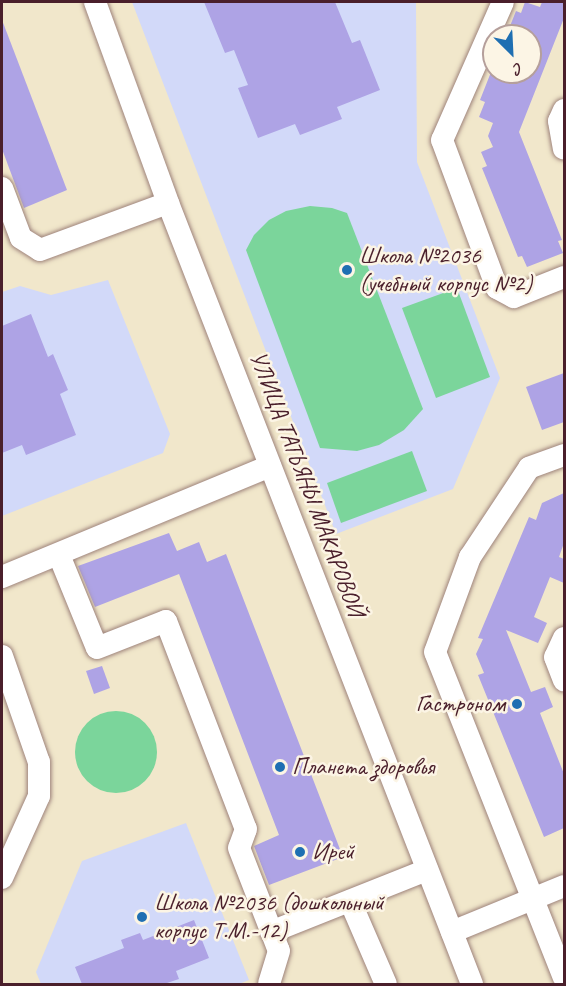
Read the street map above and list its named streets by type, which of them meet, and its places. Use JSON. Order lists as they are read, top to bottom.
{
  "streets": {
    "street": ["УЛИЦА ТАТЬЯНЫ МАКАРОВОЙ"]
  },
  "places": [
    "Школа №2036 (учебный корпус №2)",
    "Гастроном",
    "Планета здоровья",
    "Ирей",
    "Школа №2036 (дошкольный корпус Т.М.-12)"
  ],
  "north": "bottom right"
}
